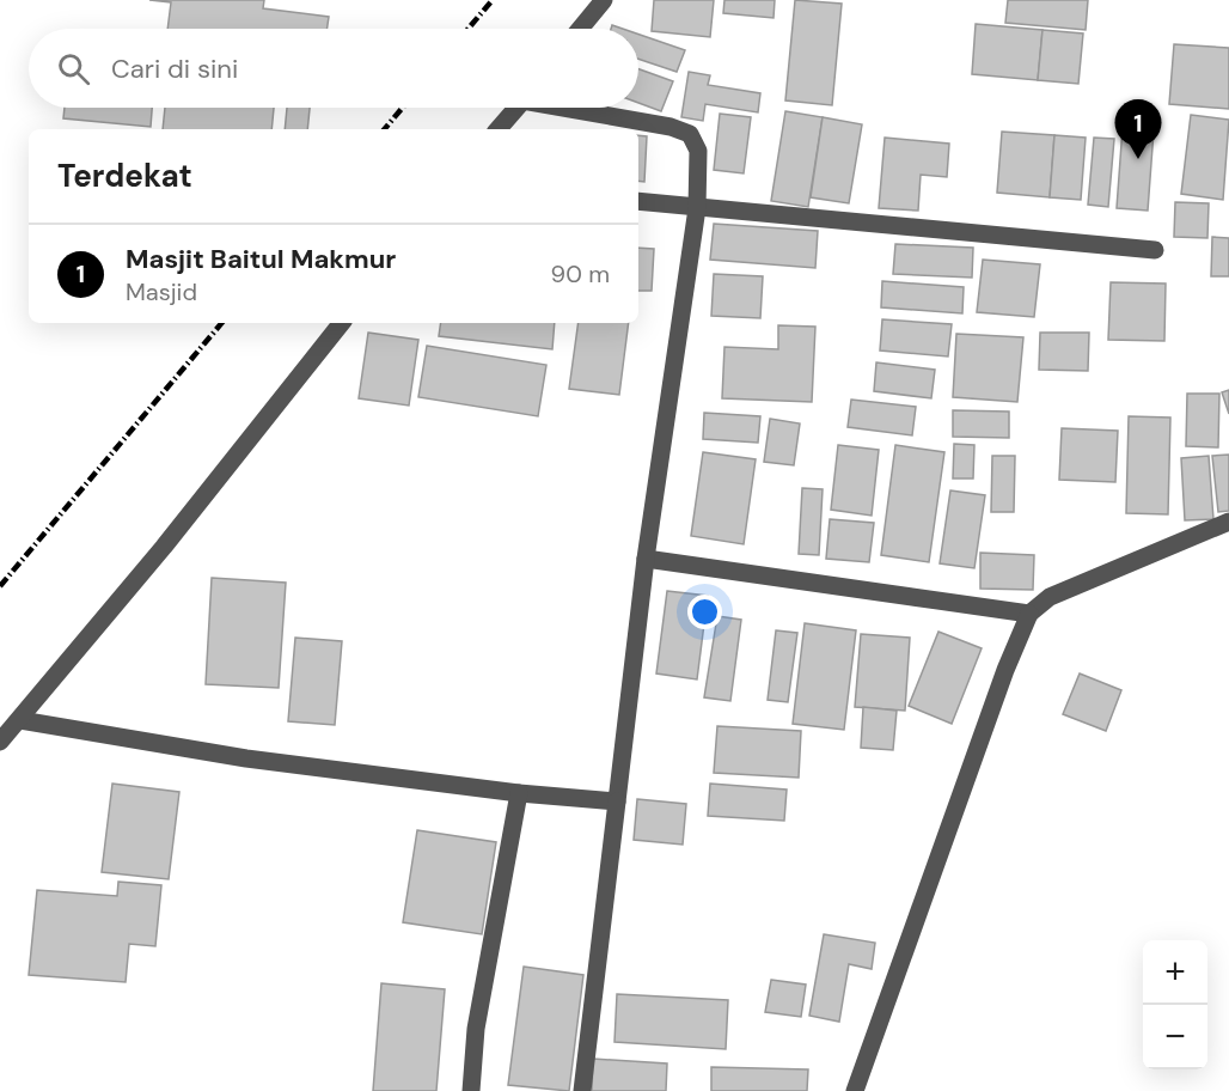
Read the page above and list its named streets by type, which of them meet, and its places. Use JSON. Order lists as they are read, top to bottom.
{
  "page": {
    "search": "Cari di sini",
    "pins": "1",
    "heading": "Terdekat",
    "list": [
      {
        "mark": "1",
        "name": "Masjit Baitul Makmur",
        "note": "Masjid",
        "value": "90 m"
      }
    ],
    "map_buttons": ["+", "−"]
  }
}
